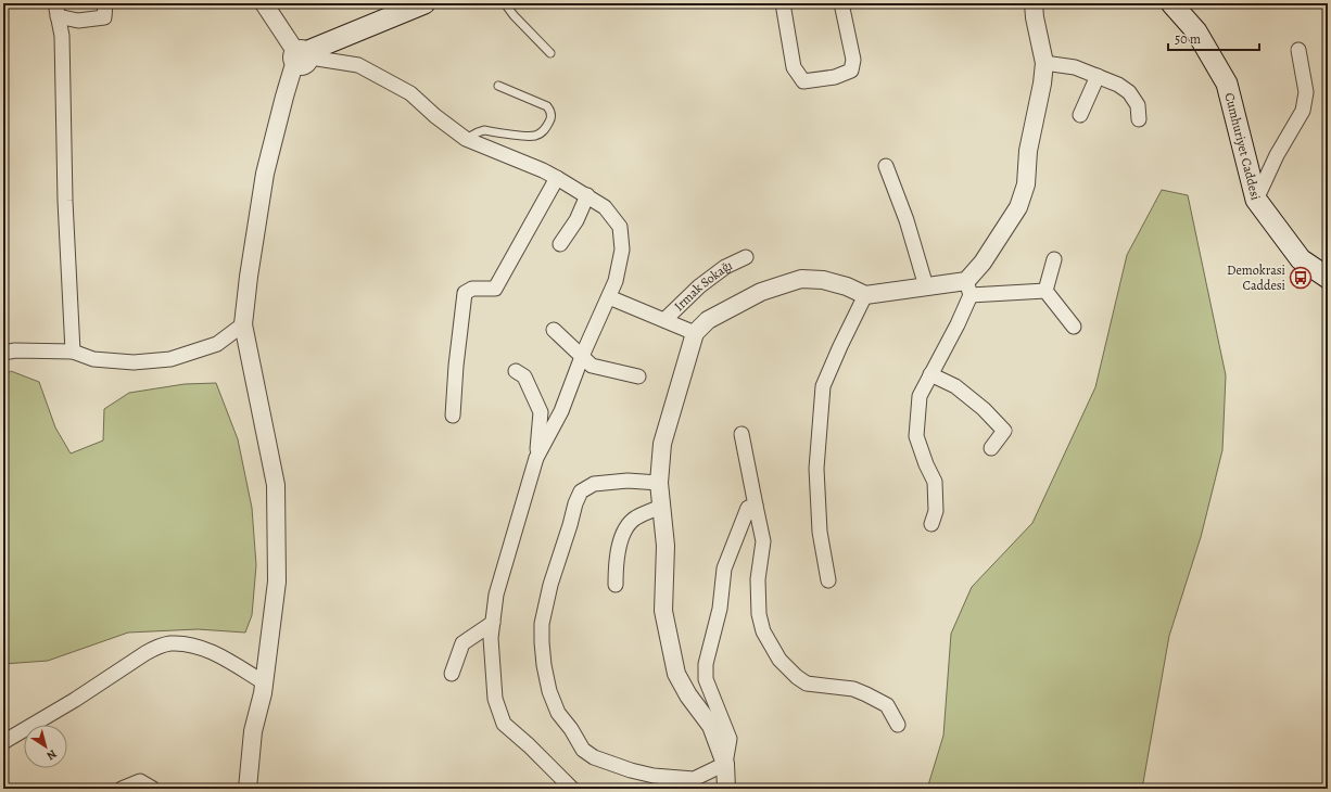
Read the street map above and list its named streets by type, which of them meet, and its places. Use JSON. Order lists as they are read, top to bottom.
{
  "streets": {
    "main road": ["Cumhuriyet Caddesi"],
    "street": ["Irmak Sokağı"]
  },
  "places": {
    "bus stop": ["Demokrasi Caddesi"]
  },
  "scale_bar": "50 m",
  "north": "bottom right"
}
